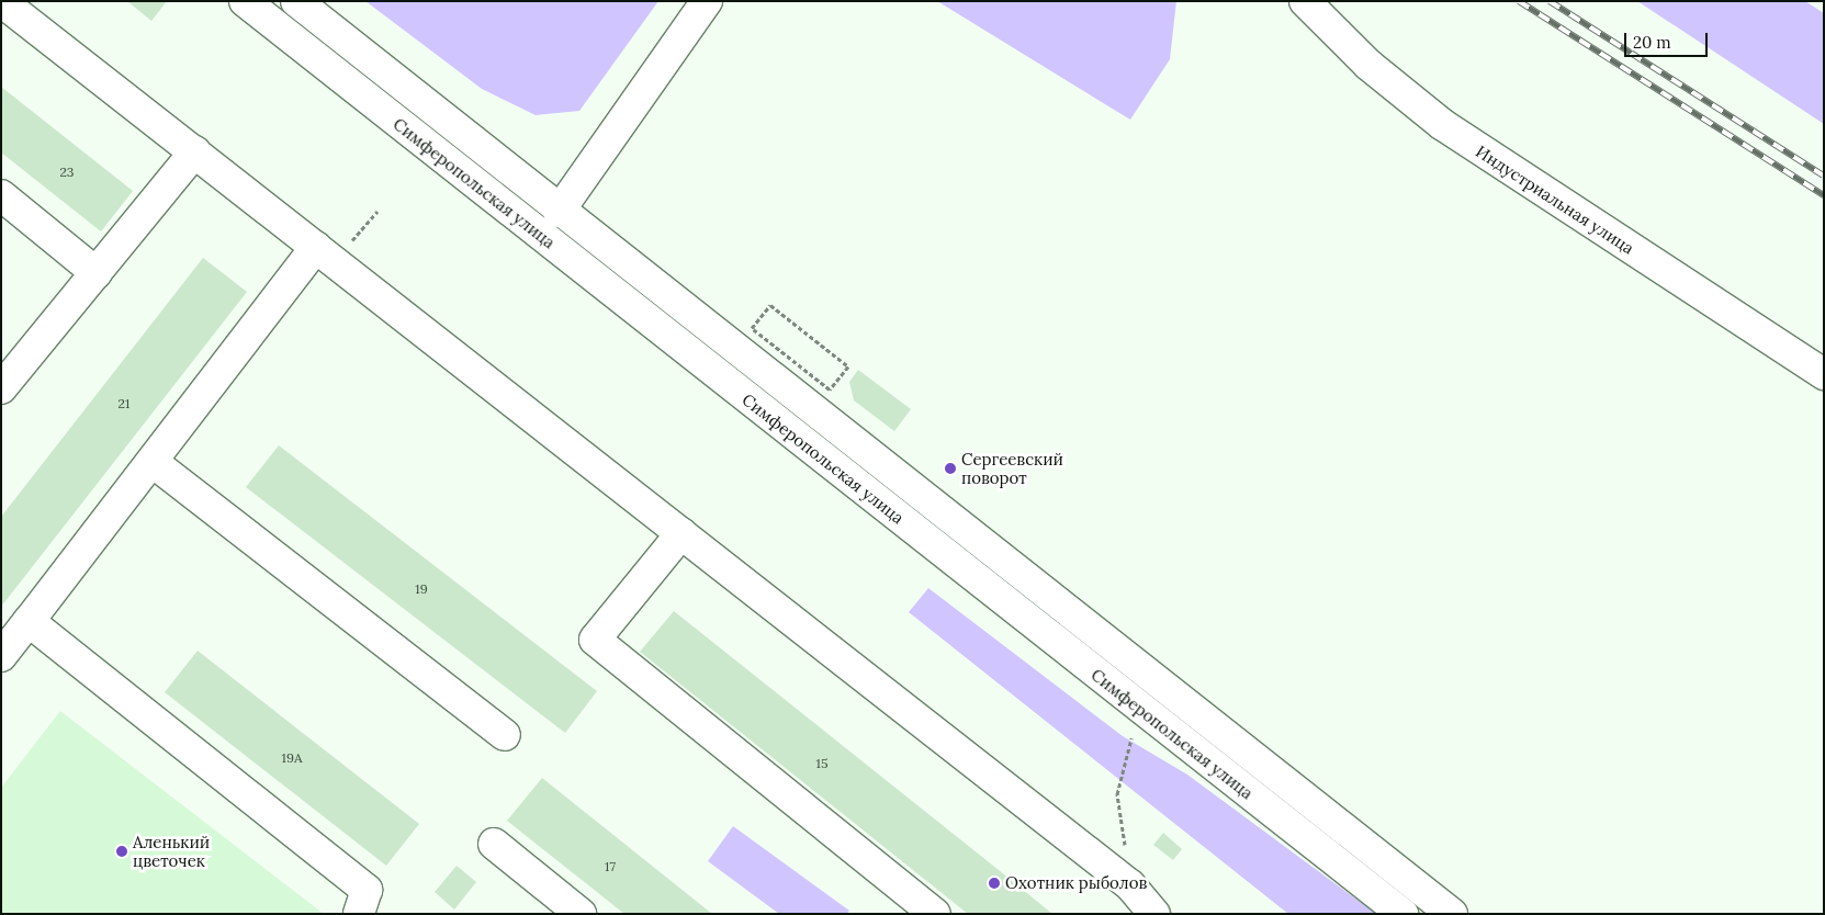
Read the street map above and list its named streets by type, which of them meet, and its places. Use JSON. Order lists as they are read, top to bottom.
{
  "streets": {
    "main road": ["Симферопольская улица", "Индустриальная улица"]
  },
  "places": ["Сергеевский поворот", "Аленький цветочек", "Охотник рыболов"],
  "house_numbers": [
    "23",
    "21",
    "19",
    "19А",
    "15",
    "17"
  ],
  "scale_bar": "20 m"
}
